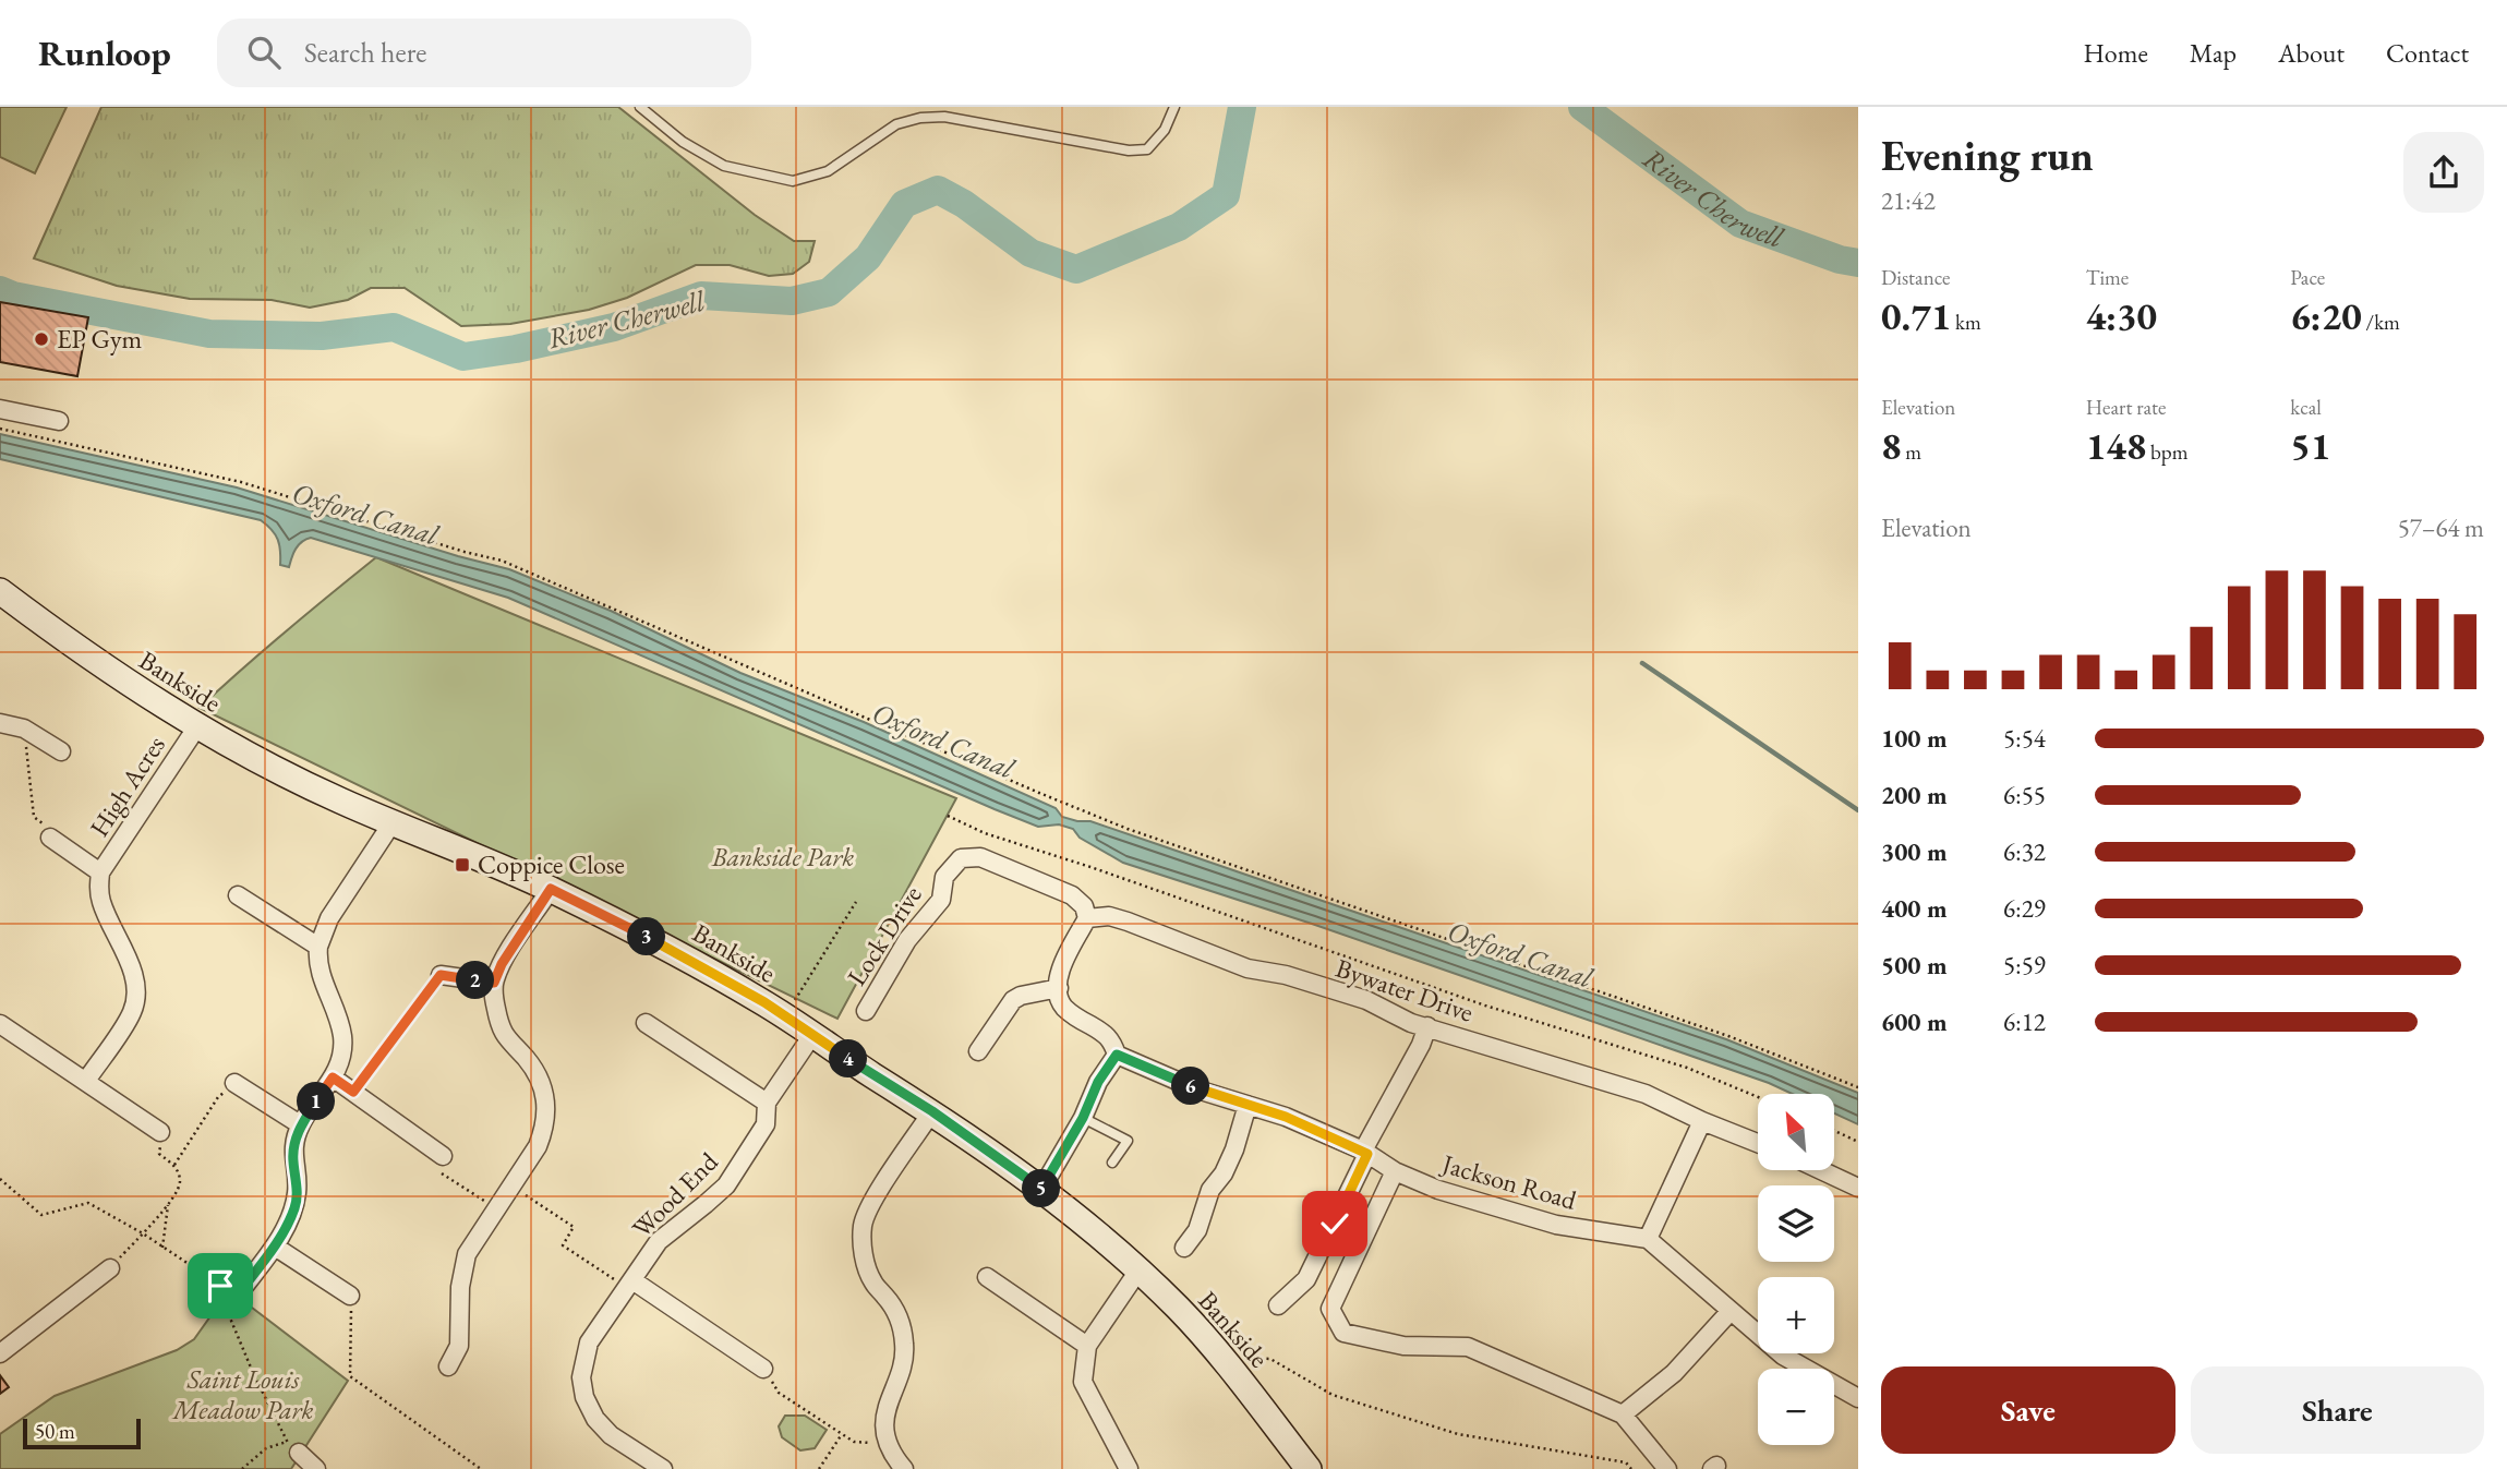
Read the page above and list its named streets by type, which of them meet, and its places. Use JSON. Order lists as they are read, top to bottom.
{
  "streets": {
    "street": [
      "Bankside",
      "High Acres",
      "Lock Drive",
      "Bywater Drive",
      "Jackson Road",
      "Wood End"
    ]
  },
  "crossings": [
    ["Bankside", "High Acres"],
    ["Bankside", "Wood End"],
    ["Lock Drive", "Bywater Drive"]
  ],
  "water": ["River Cherwell", "Oxford Canal"],
  "parks": ["Bankside Park", "Saint Louis Meadow Park"],
  "places": {
    "other": ["EP Gym"],
    "transit": ["Coppice Close"]
  },
  "scale_bar": "50 m",
  "north": "top left",
  "page": {
    "header": "Runloop",
    "search": "Search here",
    "nav": [
      "Home",
      "Map",
      "About",
      "Contact"
    ],
    "heading": ["Evening run", "21:42"],
    "stats": [
      ["Distance", "0.71 km"],
      ["Time", "4:30"],
      ["Pace", "6:20 /km"],
      ["Elevation", "8 m"],
      ["Heart rate", "148 bpm"],
      ["kcal", "51"]
    ],
    "chart": ["Elevation", "57–64 m"],
    "list": [
      {
        "name": "100 m",
        "note": "5:54"
      },
      {
        "name": "200 m",
        "note": "6:55"
      },
      {
        "name": "300 m",
        "note": "6:32"
      },
      {
        "name": "400 m",
        "note": "6:29"
      },
      {
        "name": "500 m",
        "note": "5:59"
      },
      {
        "name": "600 m",
        "note": "6:12"
      }
    ],
    "pins": [
      "3",
      "2",
      "4",
      "6",
      "1",
      "5"
    ],
    "map_buttons": ["+", "−"],
    "buttons": ["Save", "Share"],
    "scale": "50 m"
  }
}
